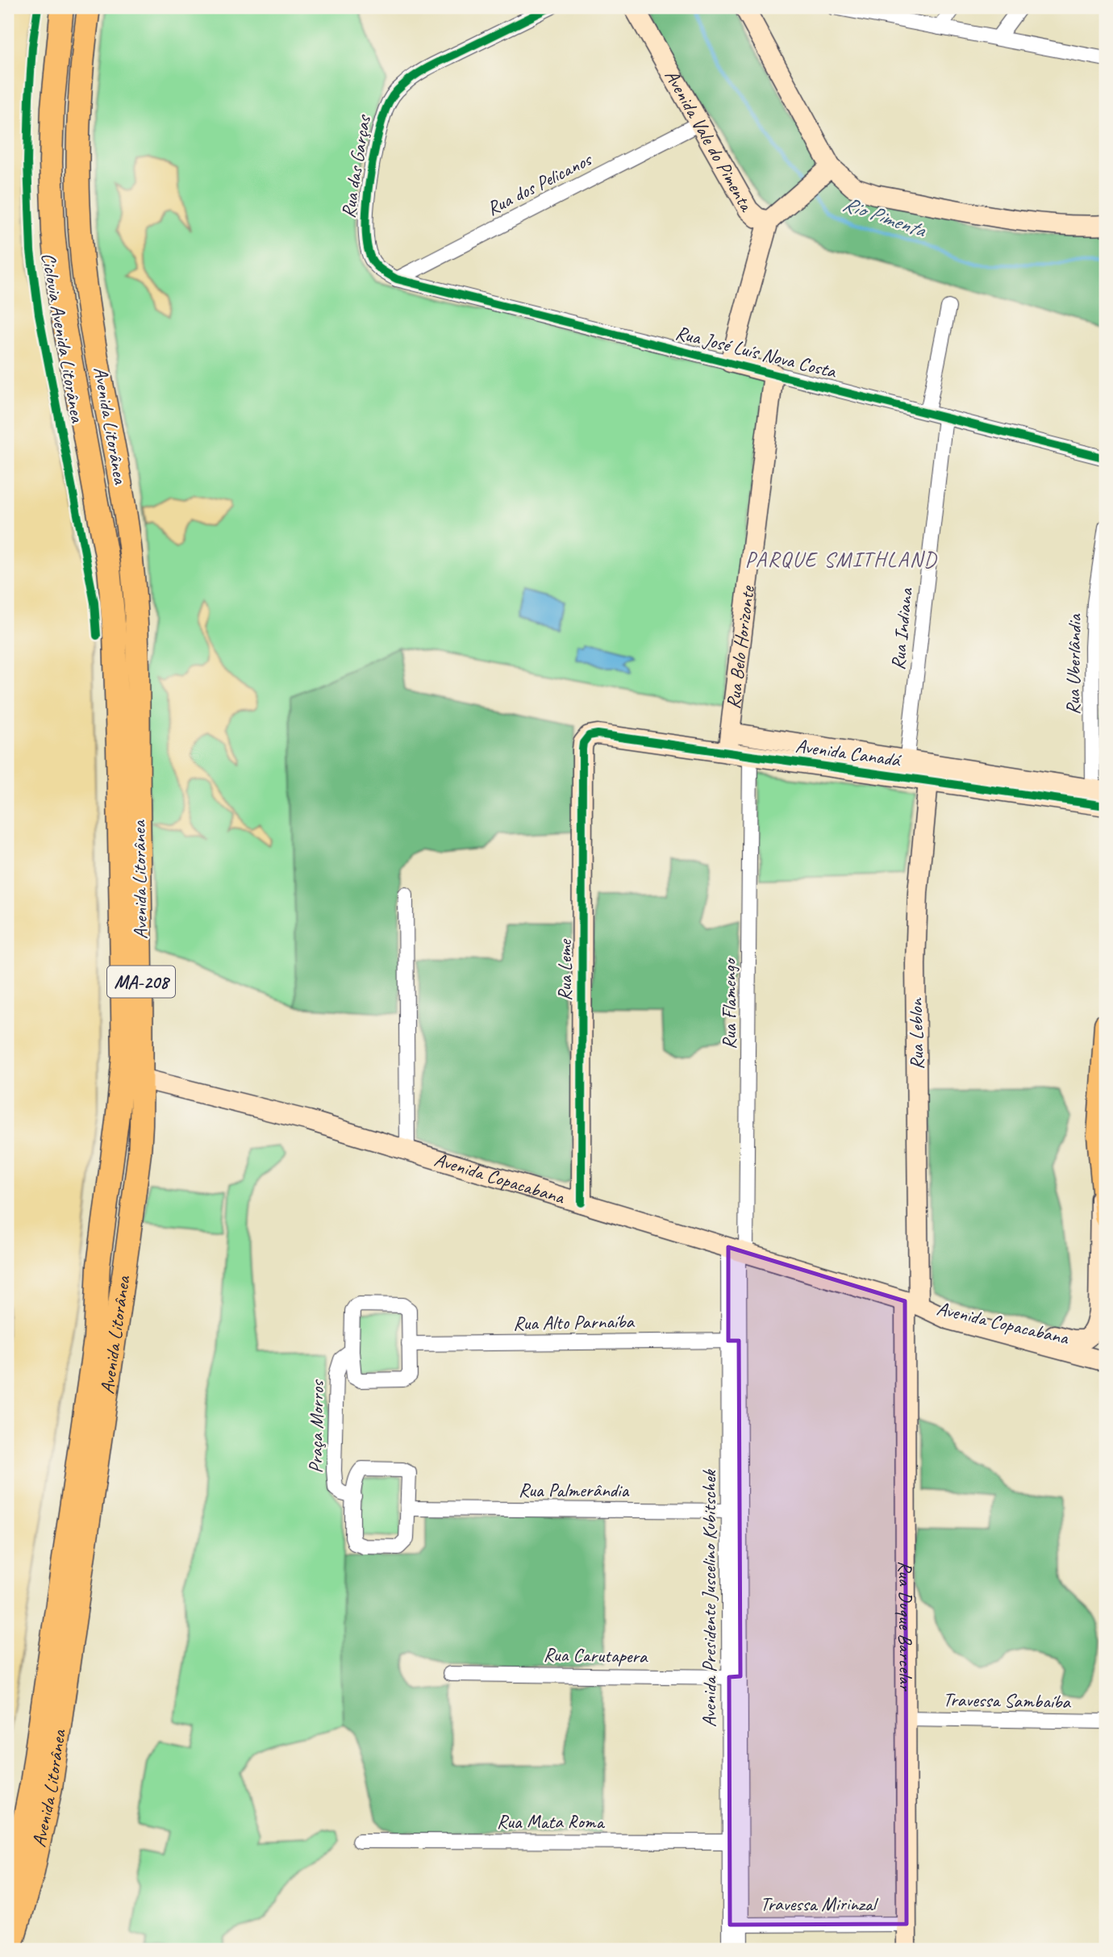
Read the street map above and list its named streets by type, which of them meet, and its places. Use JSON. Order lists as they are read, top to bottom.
{
  "streets": {
    "main road": ["Avenida Litorânea", "MA-208"],
    "street": [
      "Avenida Vale do Pimenta",
      "Rua das Garças",
      "Rua dos Pelicanos",
      "Rua José Luís Nova Costa",
      "Rua Indiana",
      "Rua Belo Horizonte",
      "Rua Uberlândia",
      "Avenida Canadá",
      "Rua Leme",
      "Rua Flamengo",
      "Rua Leblon",
      "Avenida Copacabana",
      "Rua Alto Parnaíba",
      "Praça Morros",
      "Rua Palmerândia",
      "Avenida Presidente Juscelino Kubitschek",
      "Rua Duque Barcelar",
      "Rua Carutapera",
      "Travessa Sambaíba",
      "Rua Mata Roma",
      "Travessa Mirinzal"
    ],
    "cycle path": ["Ciclovia Avenida Litorânea"]
  },
  "crossings": [
    ["Avenida Vale do Pimenta", "Rua dos Pelicanos"],
    ["Rua das Garças", "Rua dos Pelicanos"],
    ["Rua das Garças", "Rua José Luís Nova Costa"],
    ["Rua dos Pelicanos", "Rua José Luís Nova Costa"],
    ["Rua José Luís Nova Costa", "Rua Indiana"],
    ["Rua José Luís Nova Costa", "Rua Belo Horizonte"],
    ["Avenida Litorânea", "Avenida Copacabana"],
    ["Rua Indiana", "Avenida Canadá"],
    ["Rua Belo Horizonte", "Avenida Canadá"],
    ["Rua Uberlândia", "Avenida Canadá"],
    ["Avenida Canadá", "Rua Leme"],
    ["Avenida Canadá", "Rua Flamengo"],
    ["Avenida Canadá", "Rua Leblon"],
    ["Rua Leme", "Avenida Copacabana"],
    ["Rua Flamengo", "Avenida Copacabana"],
    ["Rua Flamengo", "Avenida Presidente Juscelino Kubitschek"],
    ["Rua Leblon", "Avenida Copacabana"],
    ["Rua Leblon", "Rua Duque Barcelar"],
    ["Avenida Copacabana", "Avenida Presidente Juscelino Kubitschek"],
    ["Avenida Copacabana", "Rua Duque Barcelar"],
    ["Rua Alto Parnaíba", "Avenida Presidente Juscelino Kubitschek"],
    ["Rua Palmerândia", "Avenida Presidente Juscelino Kubitschek"],
    ["Avenida Presidente Juscelino Kubitschek", "Rua Carutapera"],
    ["Avenida Presidente Juscelino Kubitschek", "Rua Mata Roma"],
    ["Avenida Presidente Juscelino Kubitschek", "Travessa Mirinzal"],
    ["Rua Duque Barcelar", "Travessa Sambaíba"],
    ["Rua Duque Barcelar", "Travessa Mirinzal"]
  ],
  "districts": ["PARQUE SMITHLAND"],
  "water": ["Rio Pimenta"]
}
